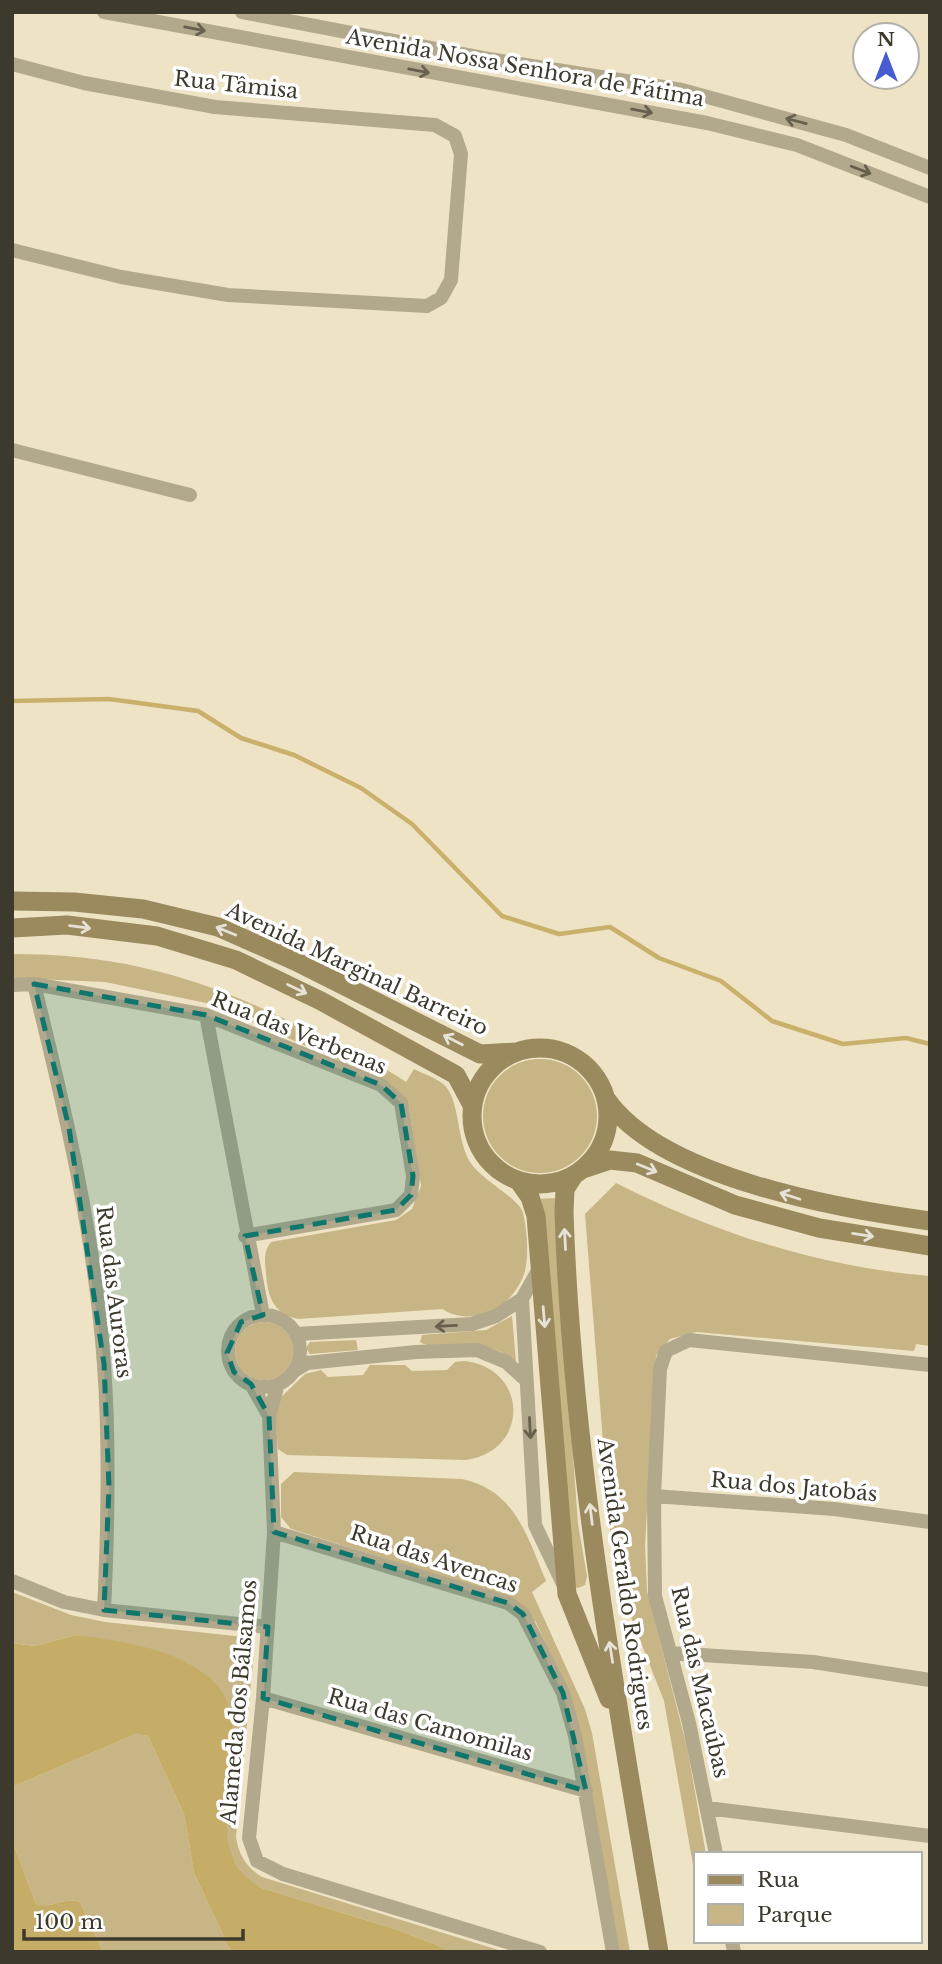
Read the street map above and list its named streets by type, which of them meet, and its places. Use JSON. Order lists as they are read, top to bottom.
{
  "streets": {
    "street": [
      "Avenida Nossa Senhora de Fátima",
      "Rua Tâmisa",
      "Avenida Marginal Barreiro",
      "Rua das Verbenas",
      "Rua das Auroras",
      "Rua dos Jatobás",
      "Rua das Avencas",
      "Avenida Geraldo Rodrigues",
      "Rua das Macaúbas",
      "Alameda dos Bálsamos",
      "Rua das Camomilas"
    ]
  },
  "crossings": [
    ["Avenida Marginal Barreiro", "Avenida Geraldo Rodrigues"],
    ["Rua das Verbenas", "Rua das Auroras"],
    ["Rua dos Jatobás", "Rua das Macaúbas"],
    ["Rua das Avencas", "Alameda dos Bálsamos"],
    ["Rua das Avencas", "Rua das Camomilas"],
    ["Alameda dos Bálsamos", "Rua das Camomilas"]
  ],
  "legend": ["Rua", "Parque"],
  "scale_bar": "100 m",
  "north": "top"
}
